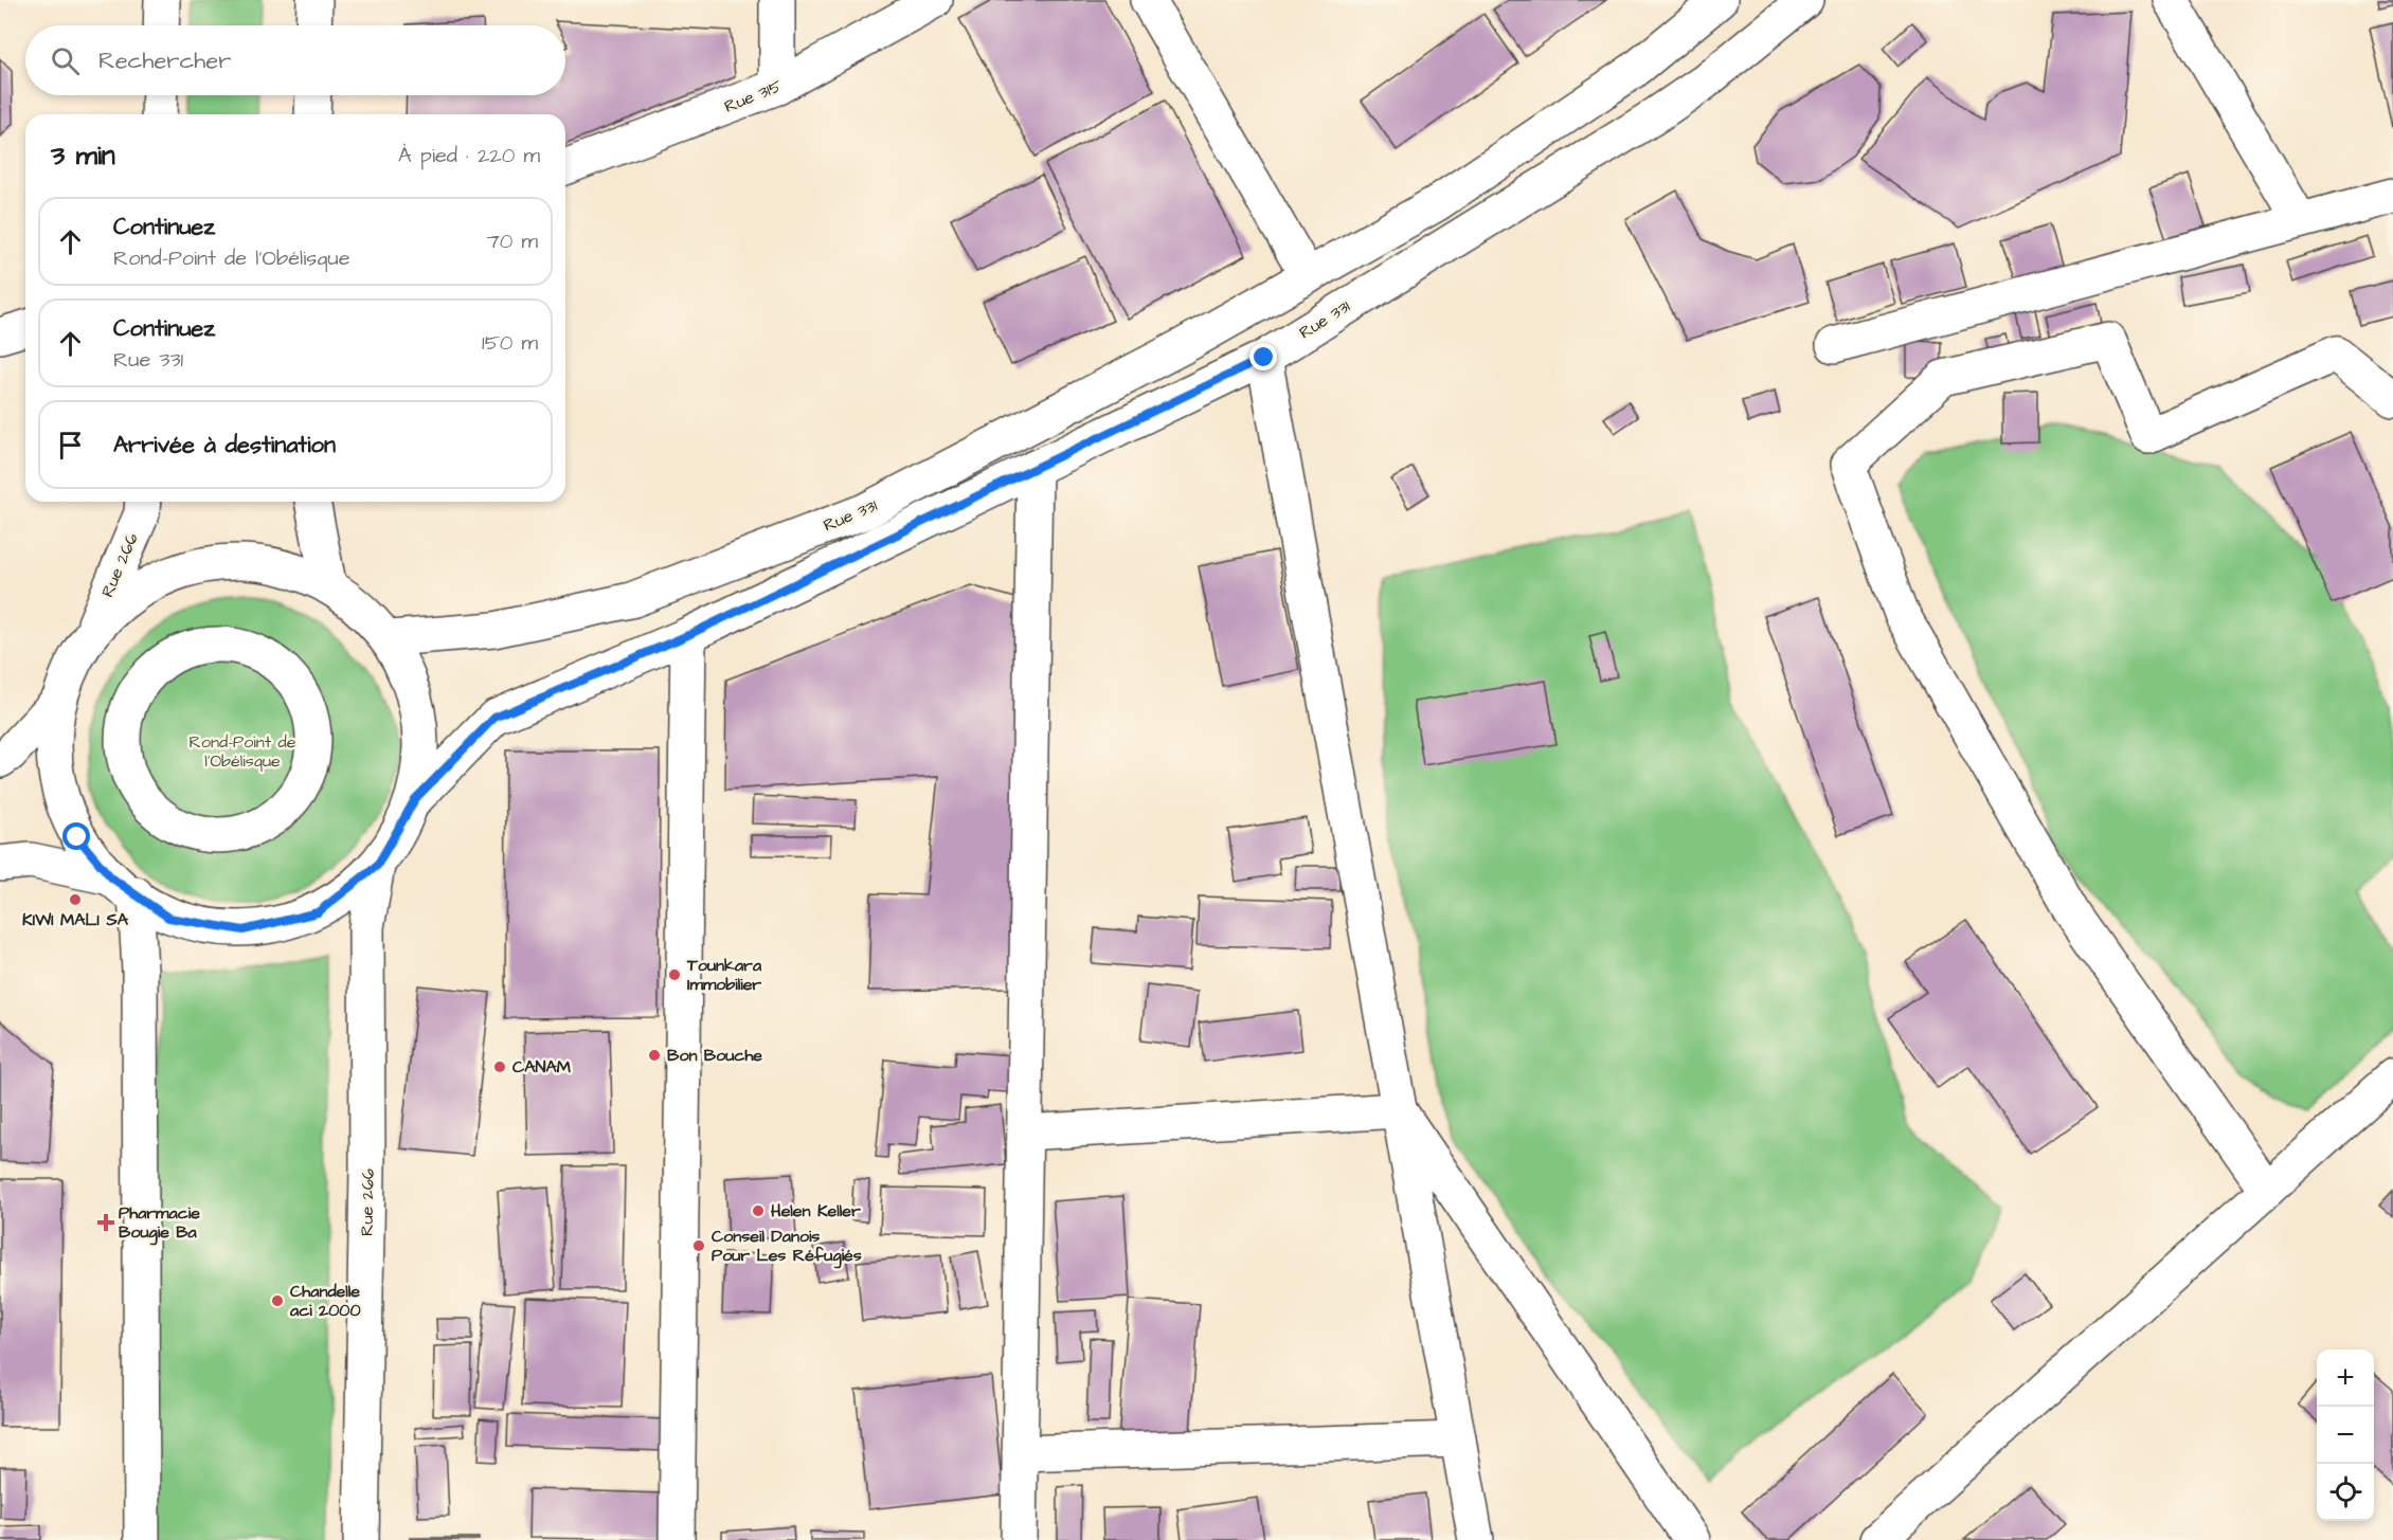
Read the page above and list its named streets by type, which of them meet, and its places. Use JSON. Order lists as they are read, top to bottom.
{
  "streets": {
    "street": ["Rue 315", "Rue 331", "Rue 266"]
  },
  "parks": ["Rond-Point de l'Obélisque"],
  "places": {
    "other": [
      "KIWI MALI SA",
      "Tounkara Immobilier",
      "Bon Bouche",
      "CANAM",
      "Helen Keller",
      "Conseil Danois Pour Les Réfugiés",
      "Chandelle aci 2000"
    ],
    "health": ["Pharmacie Bougie Ba"]
  },
  "page": {
    "search": "Rechercher",
    "heading": ["3 min", "À pied · 220 m"],
    "list": [
      ["Continuez", "Rond-Point de l'Obélisque", "70 m"],
      ["Continuez", "Rue 331", "150 m"],
      "Arrivée à destination"
    ],
    "map_buttons": ["+", "−"]
  }
}
